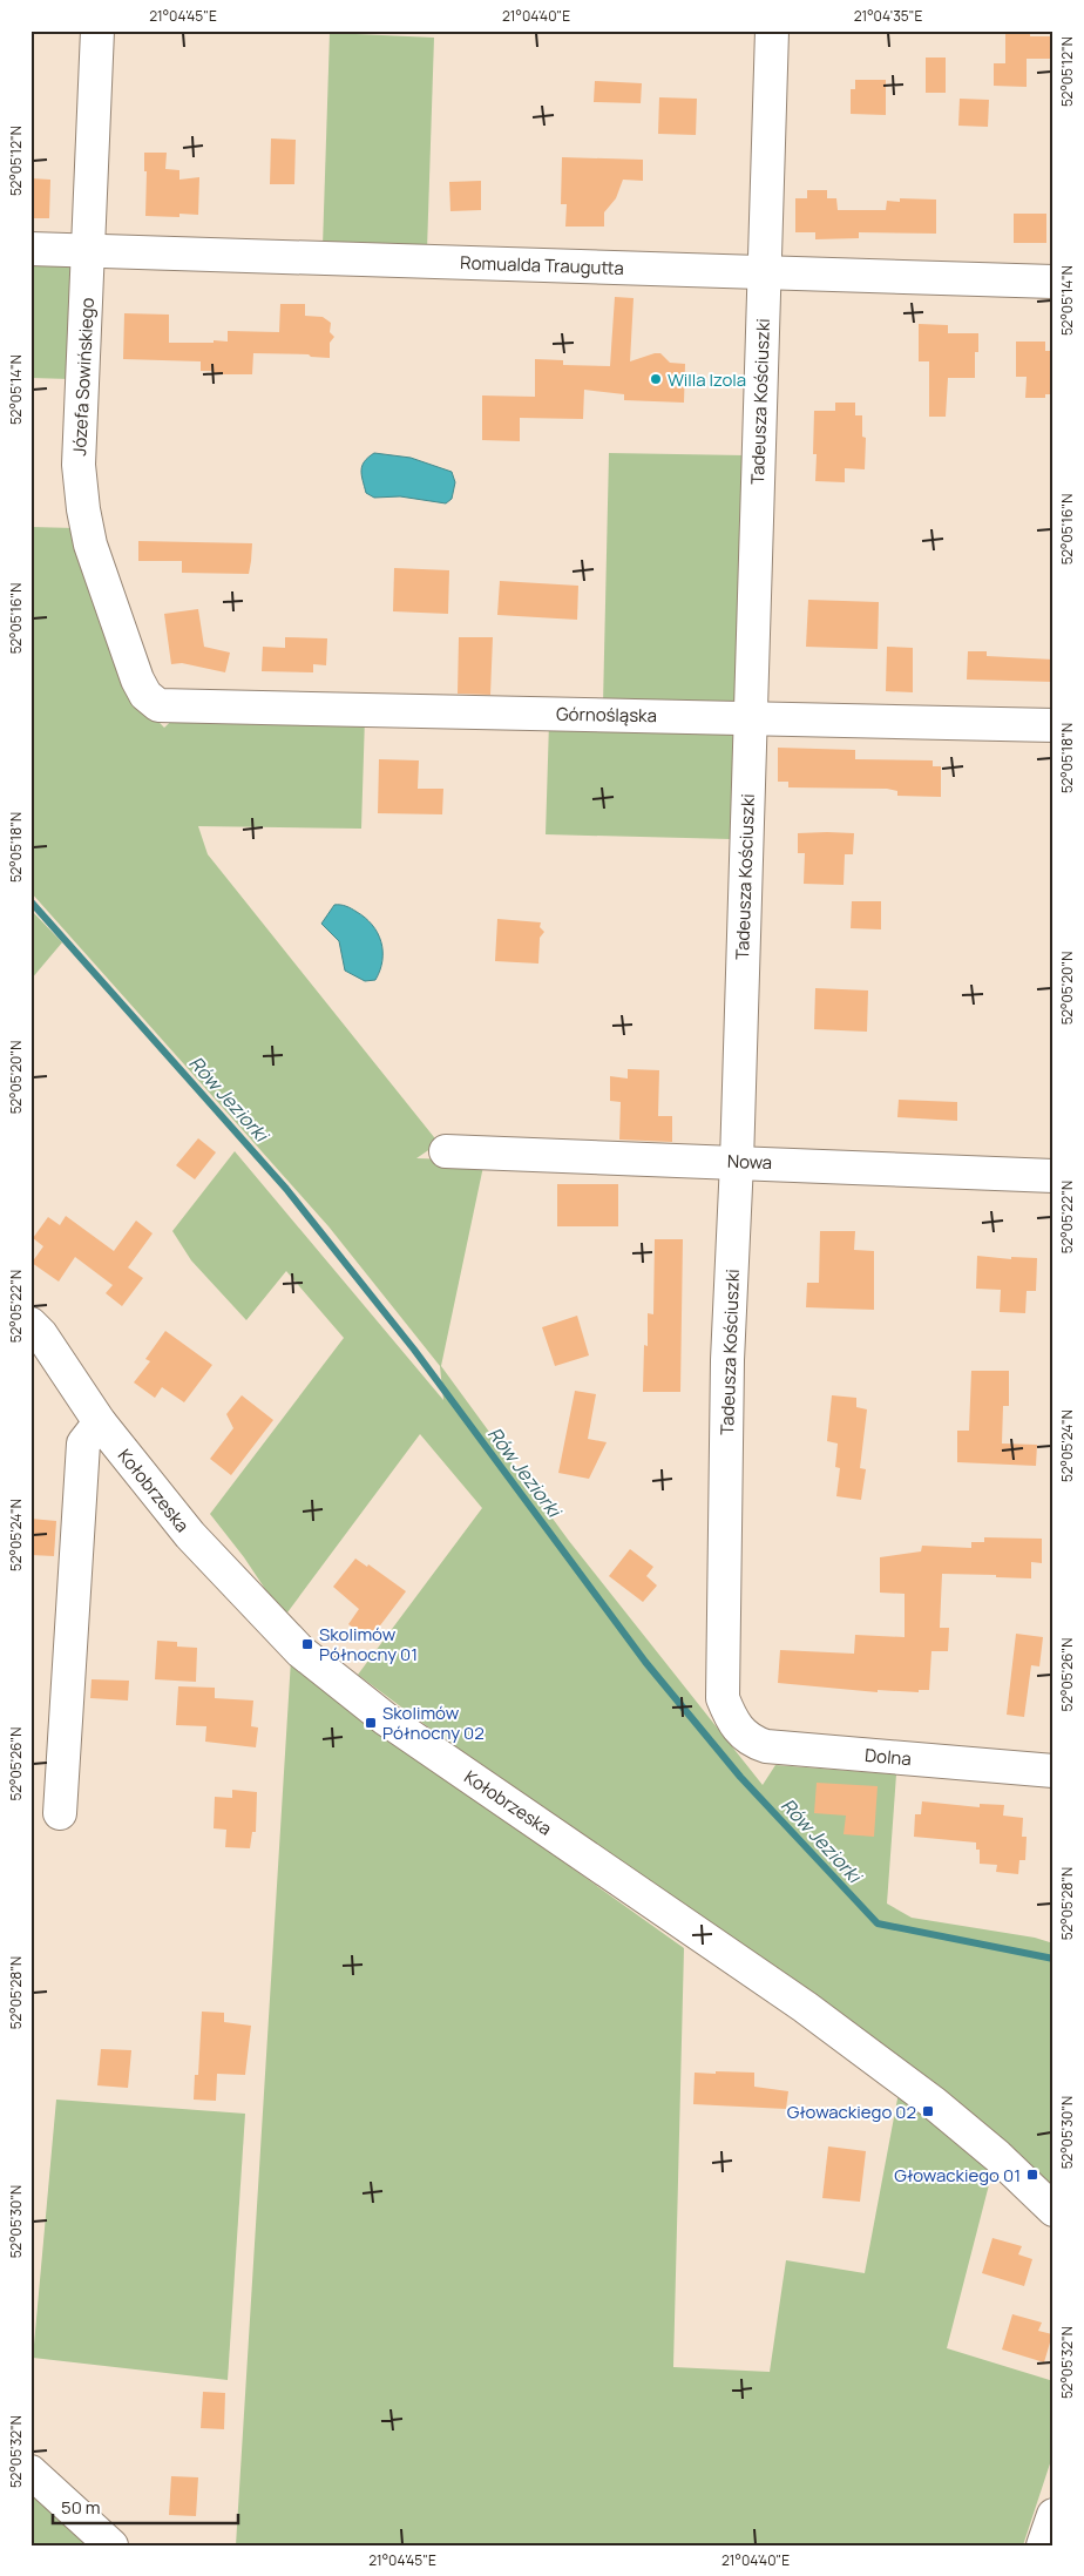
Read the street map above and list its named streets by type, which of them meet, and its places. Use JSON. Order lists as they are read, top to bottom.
{
  "streets": {
    "street": [
      "Romualda Traugutta",
      "Józefa Sowińskiego",
      "Tadeusza Kościuszki",
      "Górnośląska",
      "Nowa",
      "Kołobrzeska",
      "Dolna"
    ]
  },
  "crossings": [
    ["Romualda Traugutta", "Józefa Sowińskiego"],
    ["Romualda Traugutta", "Tadeusza Kościuszki"],
    ["Józefa Sowińskiego", "Górnośląska"],
    ["Tadeusza Kościuszki", "Górnośląska"],
    ["Tadeusza Kościuszki", "Nowa"],
    ["Tadeusza Kościuszki", "Dolna"]
  ],
  "water": ["Rów Jeziorki"],
  "places": {
    "other": ["Willa Izola"],
    "transit": [
      "Skolimów Północny 01",
      "Skolimów Północny 02",
      "Głowackiego 02",
      "Głowackiego 01"
    ]
  },
  "scale_bar": "50 m",
  "coordinates": [
    "21°04'45\"E",
    "21°04'40\"E",
    "21°04'35\"E",
    "52°05'12\"N",
    "52°05'14\"N",
    "52°05'16\"N",
    "52°05'18\"N",
    "52°05'20\"N",
    "52°05'22\"N",
    "52°05'24\"N",
    "52°05'26\"N",
    "52°05'28\"N",
    "52°05'30\"N",
    "52°05'32\"N"
  ]
}
